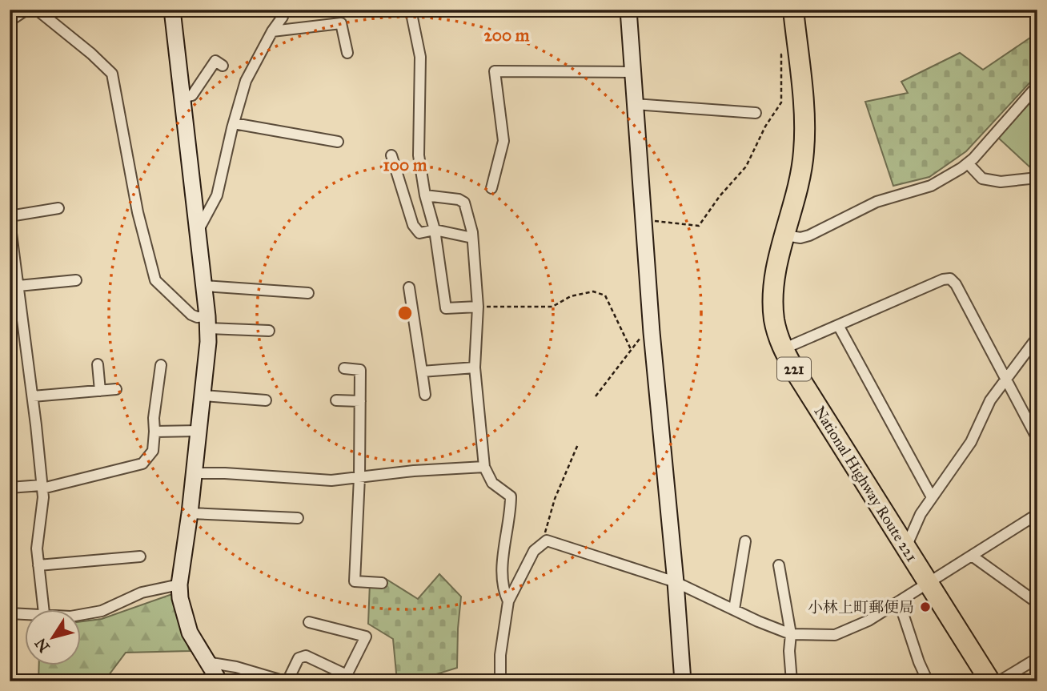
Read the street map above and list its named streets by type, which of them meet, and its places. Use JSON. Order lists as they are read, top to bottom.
{
  "streets": {
    "highway": ["221", "National Highway Route 221"]
  },
  "places": ["小林上町郵便局"],
  "north": "bottom left",
  "rings": ["200 m", "100 m"]
}
